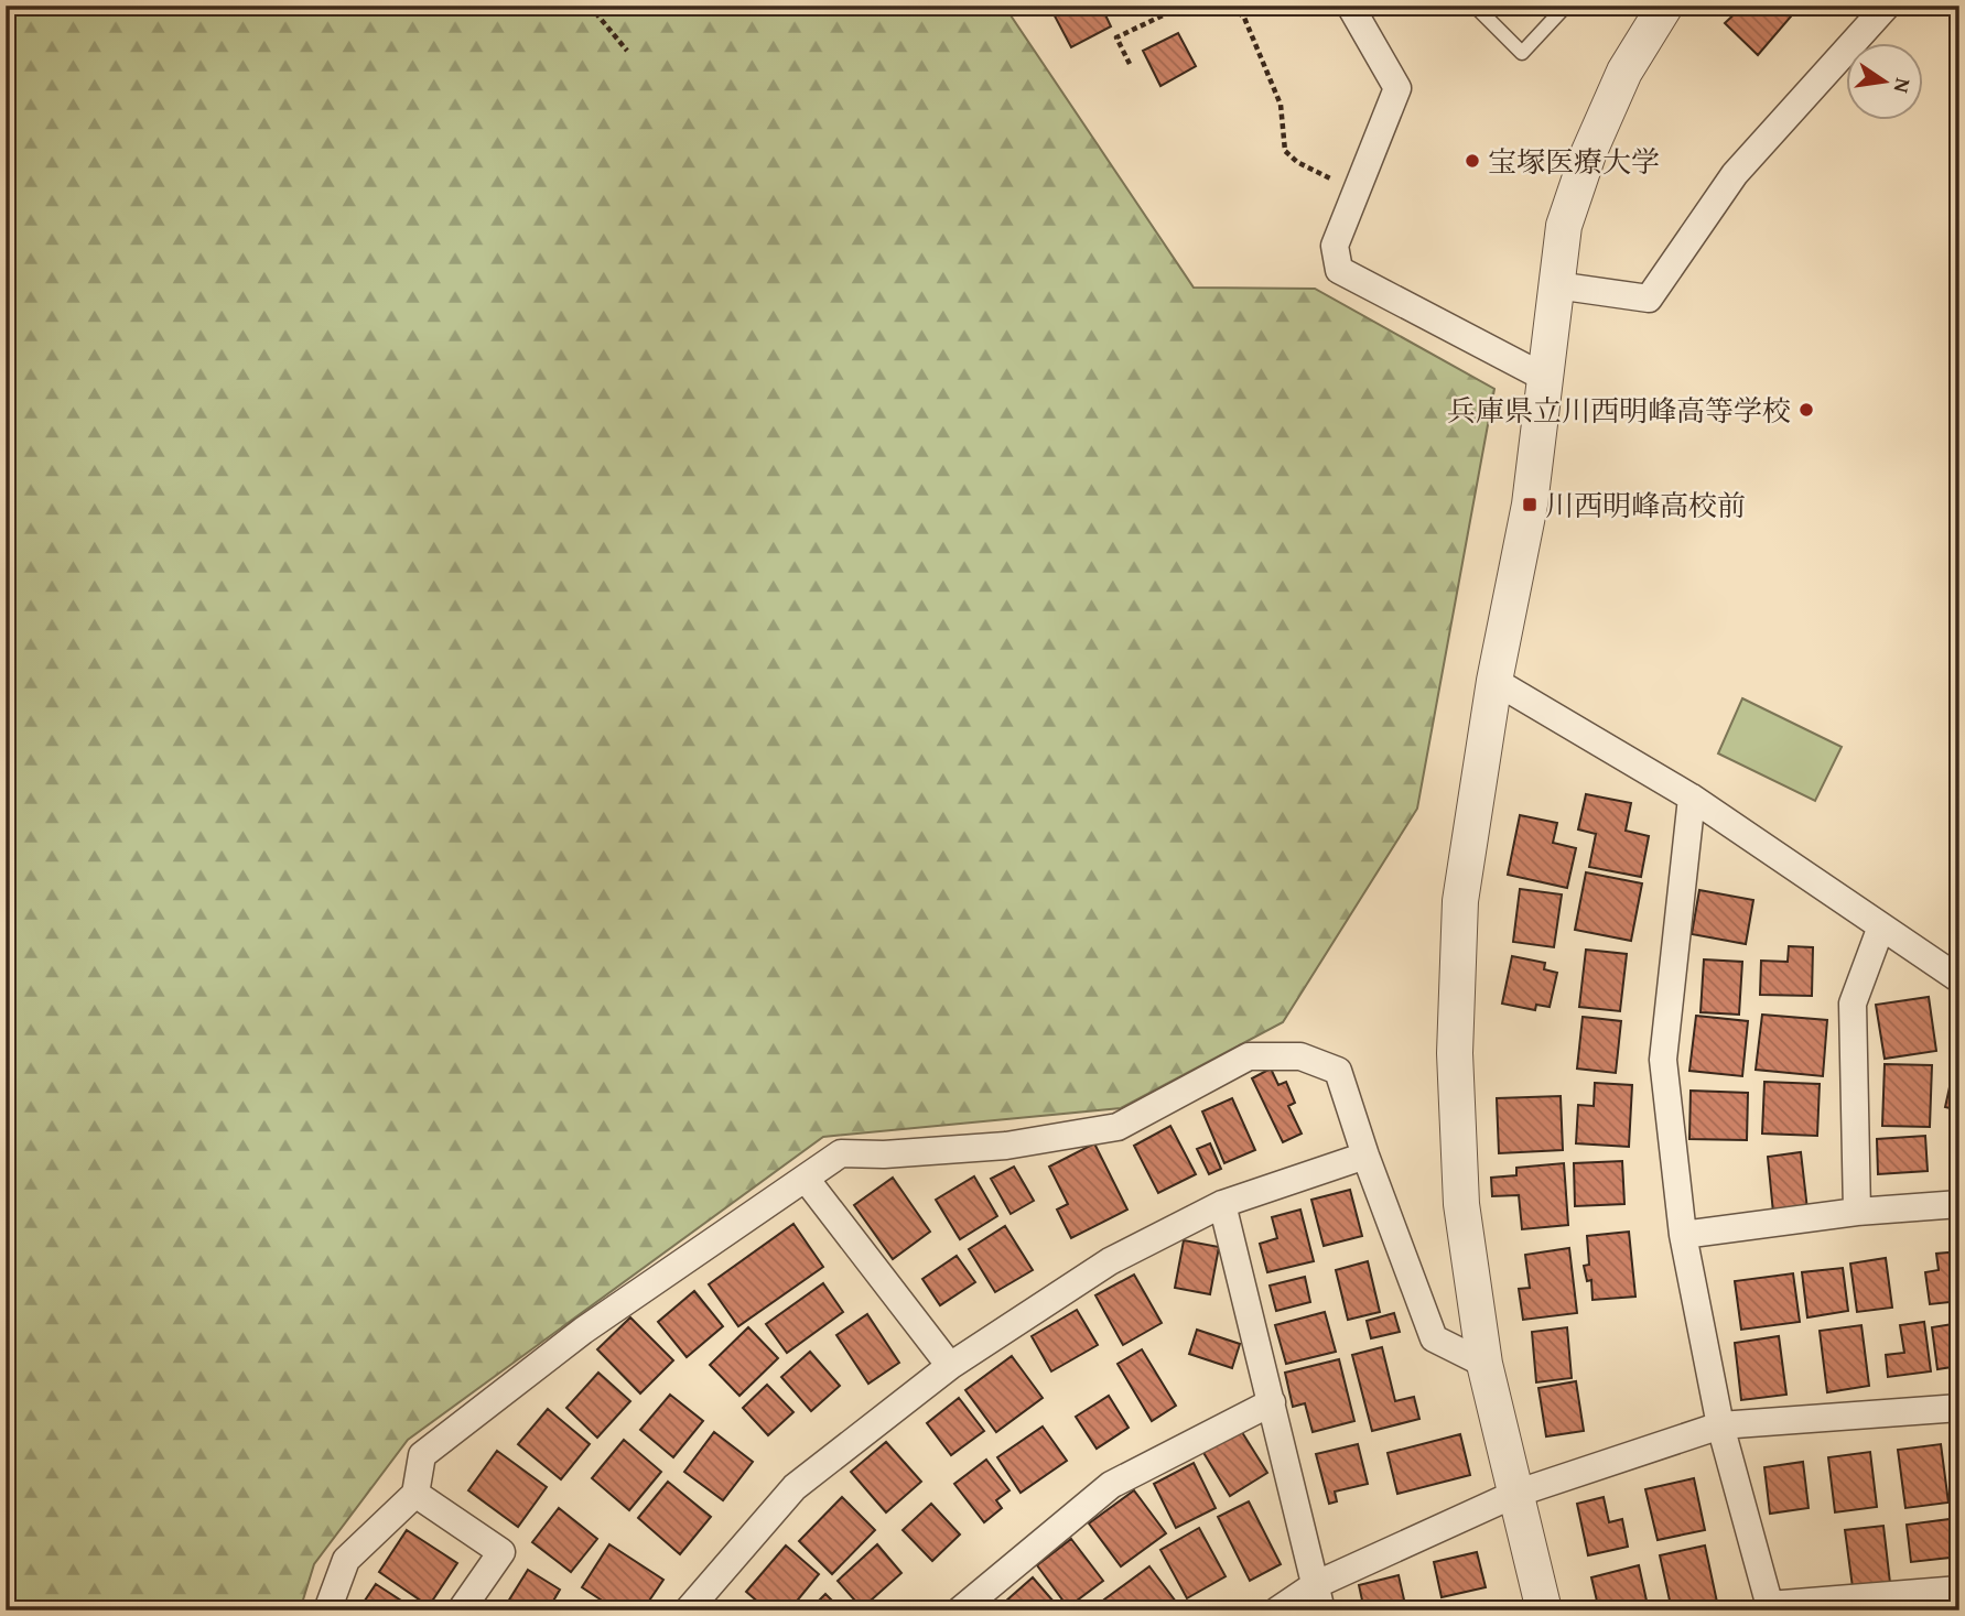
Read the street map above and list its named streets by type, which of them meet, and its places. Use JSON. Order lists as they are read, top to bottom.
{
  "places": {
    "other": ["宝塚医療大学", "兵庫県立川西明峰高等学校"],
    "transit": ["川西明峰高校前"]
  },
  "north": "right"
}
